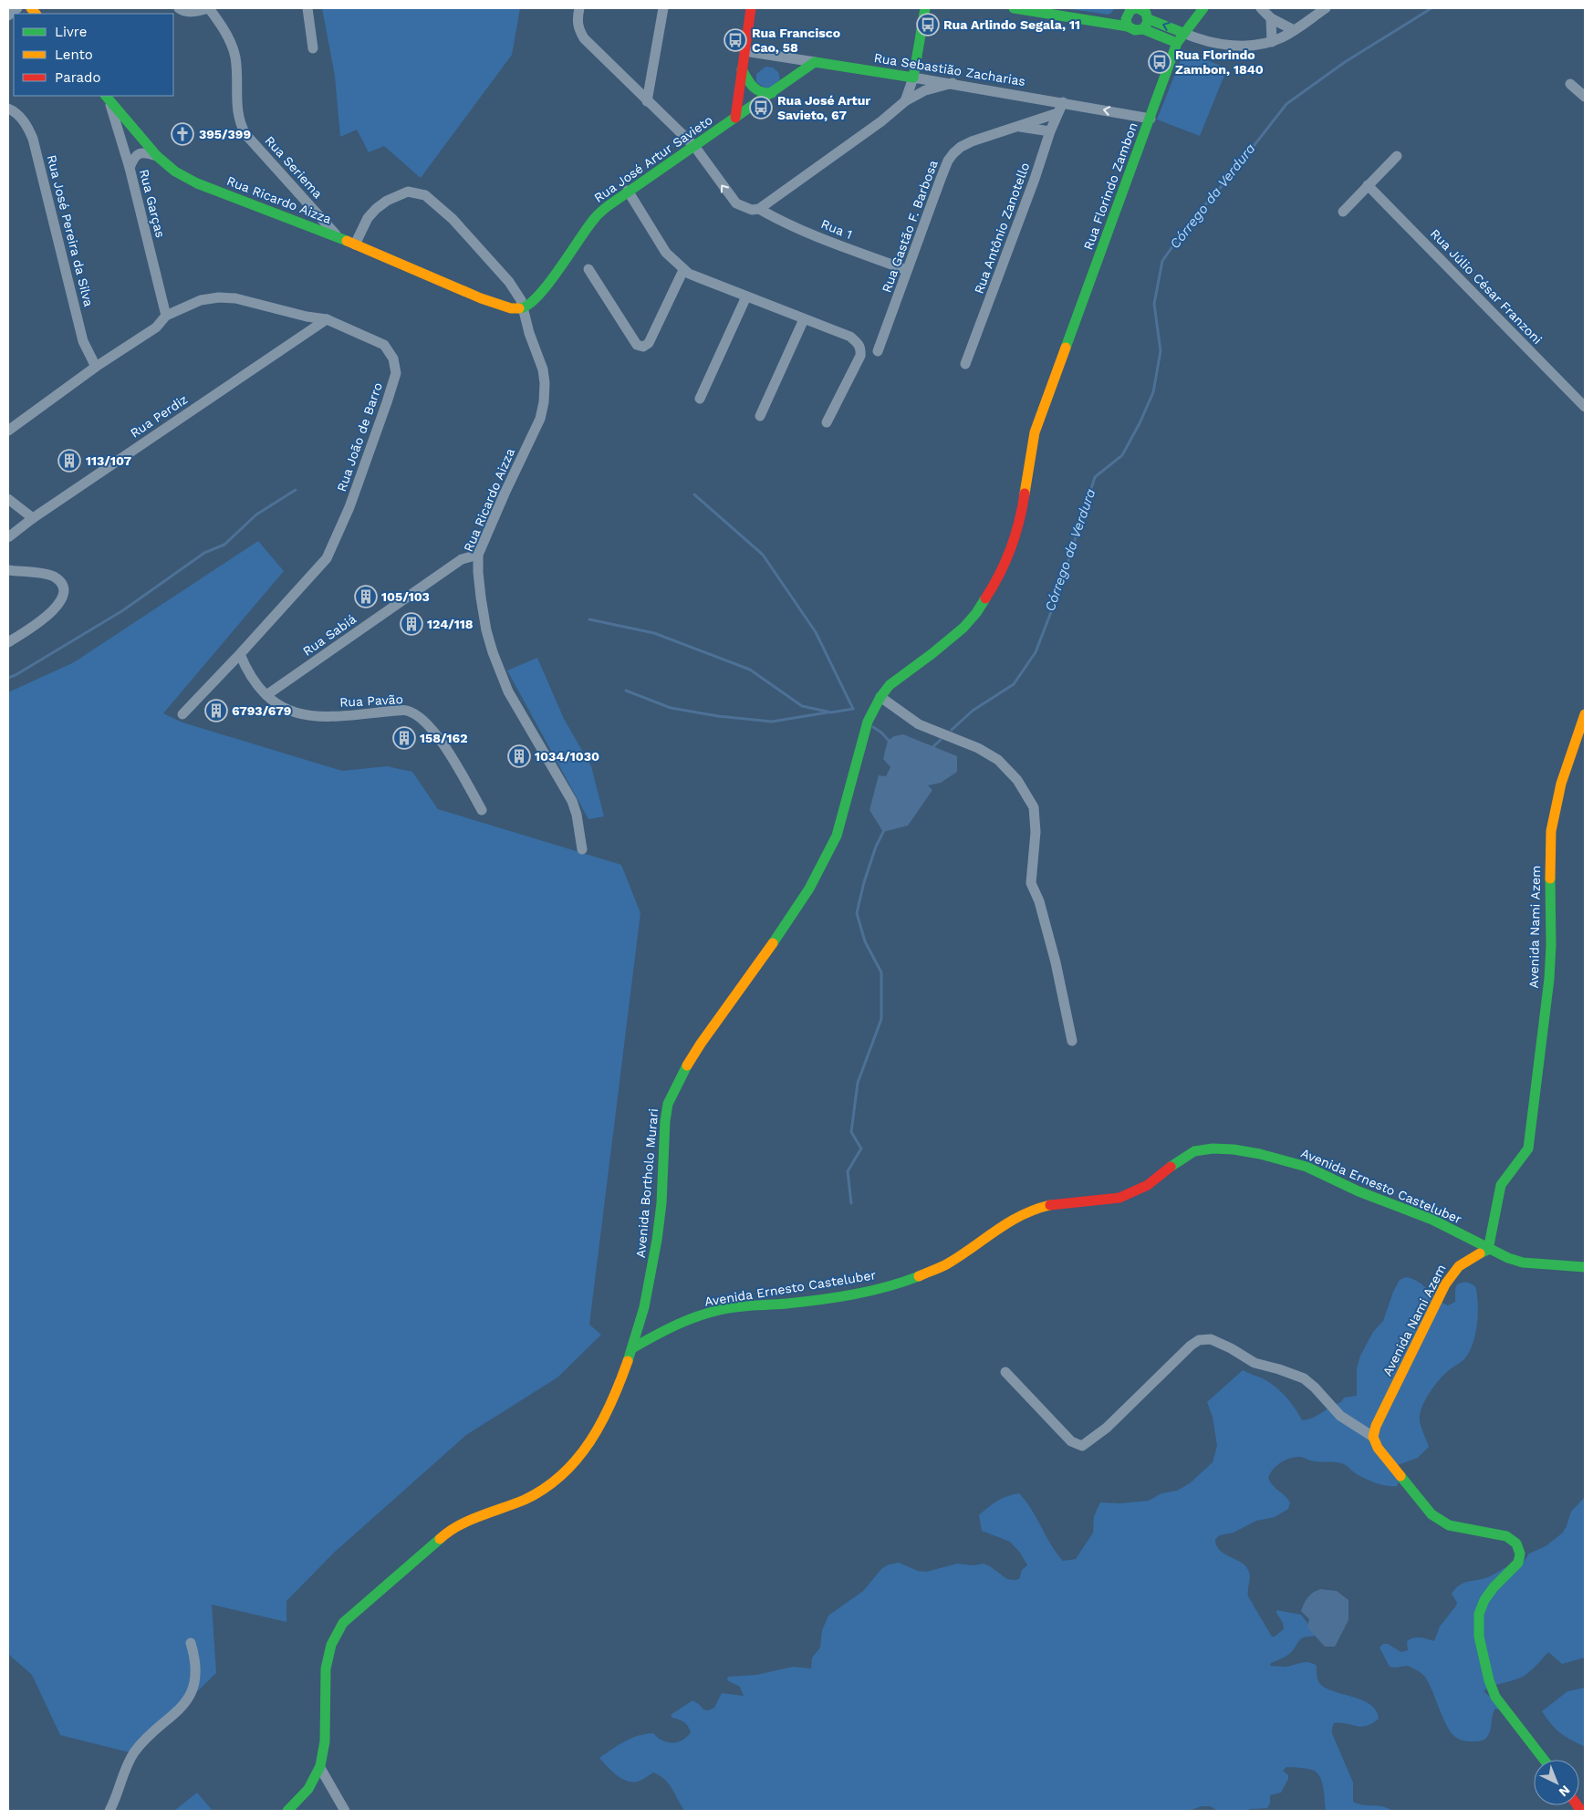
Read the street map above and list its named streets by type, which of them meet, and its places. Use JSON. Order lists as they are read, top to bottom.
{
  "streets": {
    "street": [
      "Rua Sebastião Zacharias",
      "Rua José Artur Savieto",
      "Rua Seriema",
      "Rua Florindo Zambon",
      "Rua Ricardo Aizza",
      "Rua Garças",
      "Rua Gastão F. Barbosa",
      "Rua Antônio Zanotello",
      "Rua 1",
      "Rua José Pereira da Silva",
      "Rua Júlio César Franzoni",
      "Rua Perdiz",
      "Rua João de Barro",
      "Rua Sabiá",
      "Rua Pavão",
      "Avenida Nami Azem",
      "Avenida Bortholo Murari",
      "Avenida Ernesto Casteluber"
    ]
  },
  "crossings": [
    ["Rua Sebastião Zacharias", "Rua José Artur Savieto"],
    ["Rua Sebastião Zacharias", "Rua Florindo Zambon"],
    ["Rua Sebastião Zacharias", "Rua Antônio Zanotello"],
    ["Rua José Artur Savieto", "Rua Ricardo Aizza"],
    ["Rua José Artur Savieto", "Rua 1"],
    ["Rua Seriema", "Rua Ricardo Aizza"],
    ["Rua Florindo Zambon", "Avenida Bortholo Murari"],
    ["Rua Ricardo Aizza", "Rua Garças"],
    ["Rua Ricardo Aizza", "Rua Sabiá"],
    ["Rua Garças", "Rua João de Barro"],
    ["Rua Gastão F. Barbosa", "Rua Antônio Zanotello"],
    ["Rua Gastão F. Barbosa", "Rua 1"],
    ["Rua José Pereira da Silva", "Rua João de Barro"],
    ["Rua Perdiz", "Rua João de Barro"],
    ["Rua João de Barro", "Rua Pavão"],
    ["Rua Sabiá", "Rua Pavão"],
    ["Avenida Nami Azem", "Avenida Ernesto Casteluber"],
    ["Avenida Bortholo Murari", "Avenida Ernesto Casteluber"]
  ],
  "water": ["Córrego da Verdura"],
  "places": {
    "bus stop": [
      "Rua Arlindo Segala, 11",
      "Rua Francisco Cao, 58",
      "Rua Florindo Zambon, 1840",
      "Rua José Artur Savieto, 67"
    ],
    "church": ["395/399"],
    "building": [
      "113/107",
      "105/103",
      "124/118",
      "6793/679",
      "158/162",
      "1034/1030"
    ]
  },
  "legend": ["Livre", "Lento", "Parado"],
  "north": "bottom right"
}
